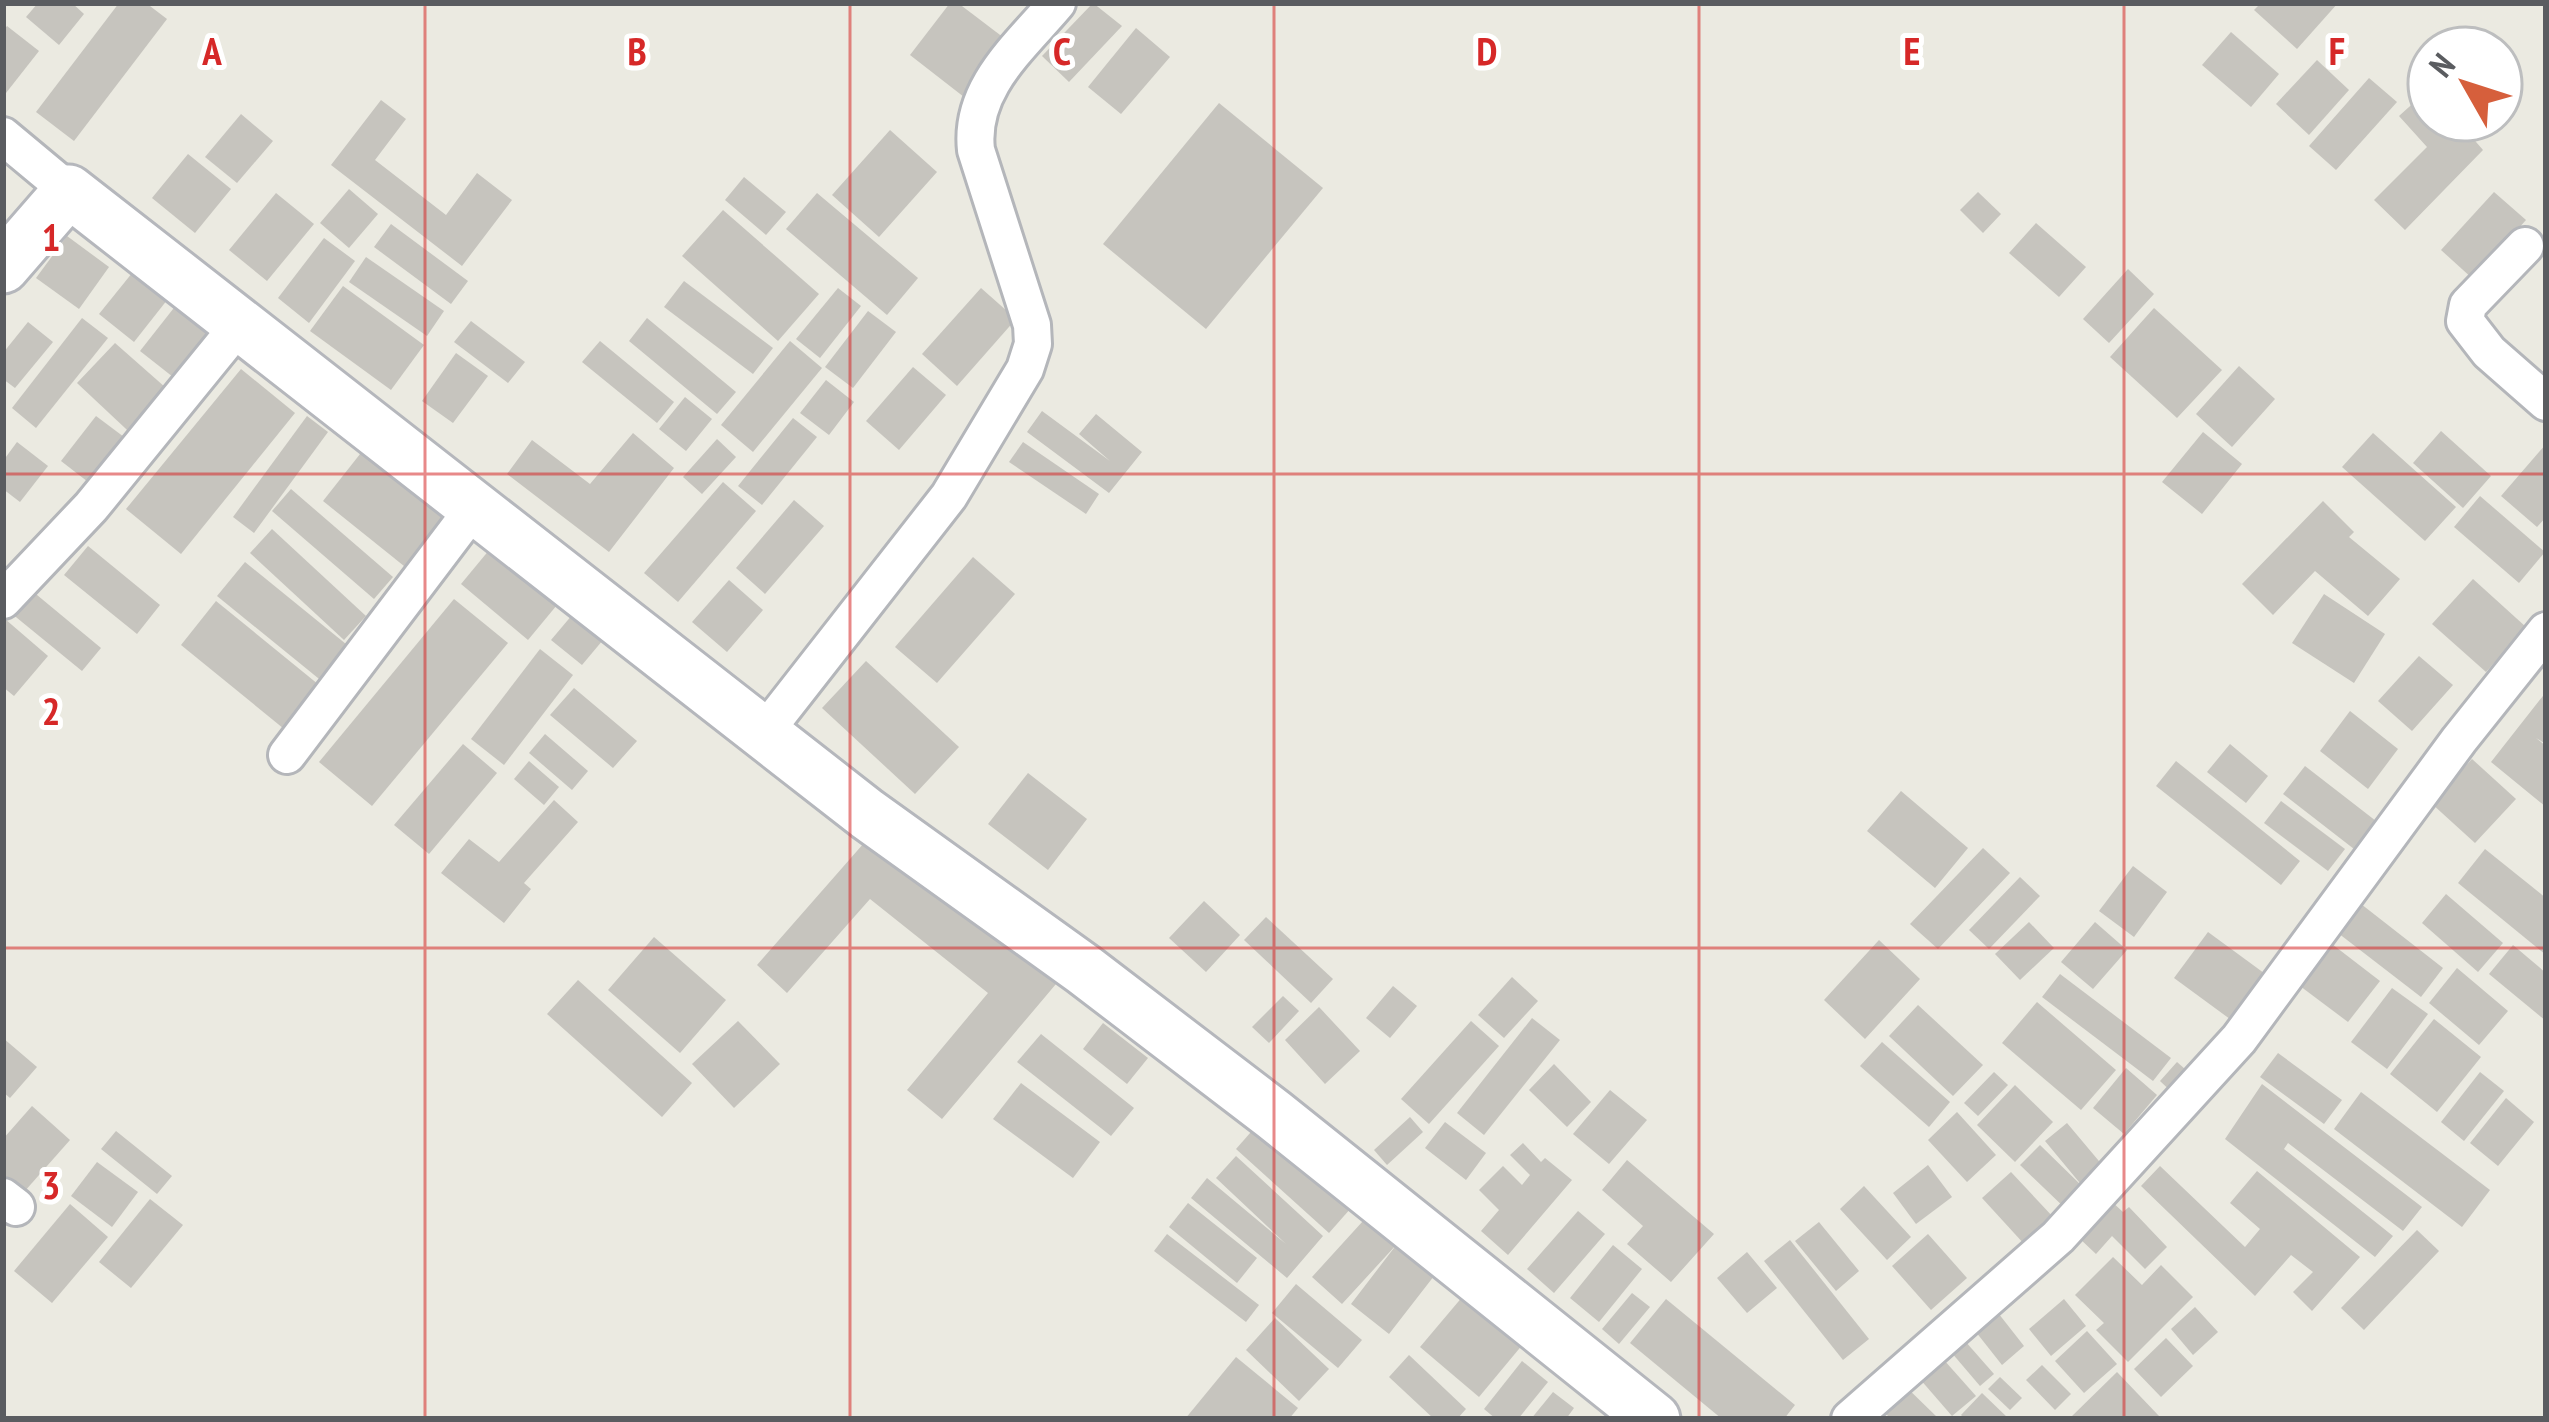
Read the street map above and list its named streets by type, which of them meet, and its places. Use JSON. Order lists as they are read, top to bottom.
{
  "north": "top left",
  "grid": {
    "columns": [
      "A",
      "B",
      "C",
      "D",
      "E",
      "F"
    ],
    "rows": ["1", "2", "3"]
  }
}
